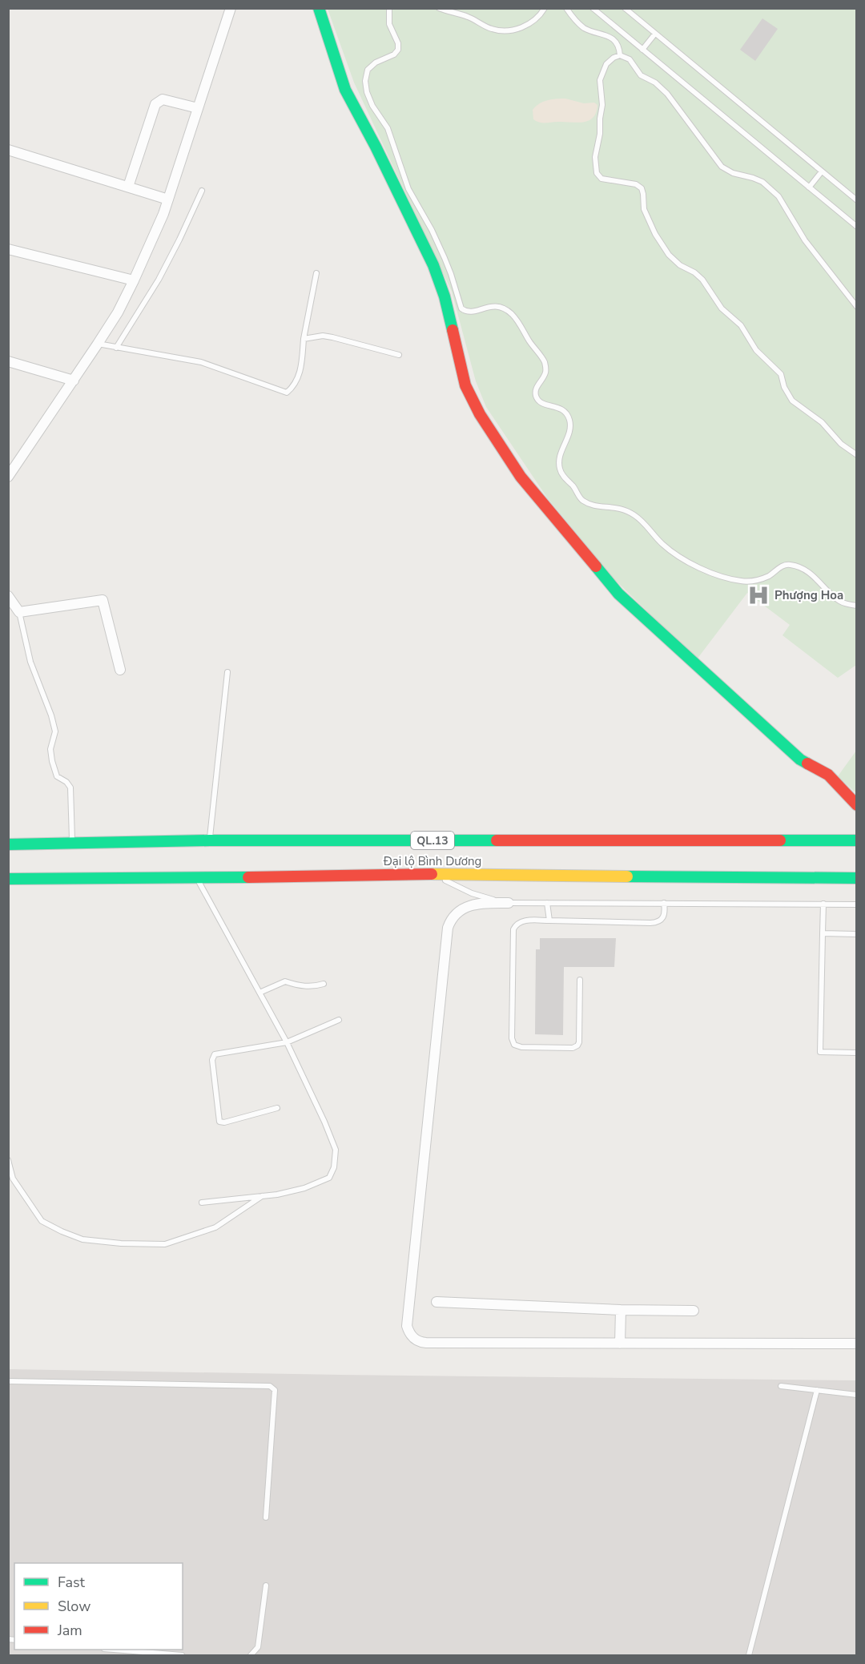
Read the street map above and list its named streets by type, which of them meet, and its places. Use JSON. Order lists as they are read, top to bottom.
{
  "streets": {
    "main road": ["QL.13", "Đại lộ Bình Dương"]
  },
  "places": {
    "hospital": ["Phượng Hoa"]
  },
  "legend": ["Fast", "Slow", "Jam"]
}
